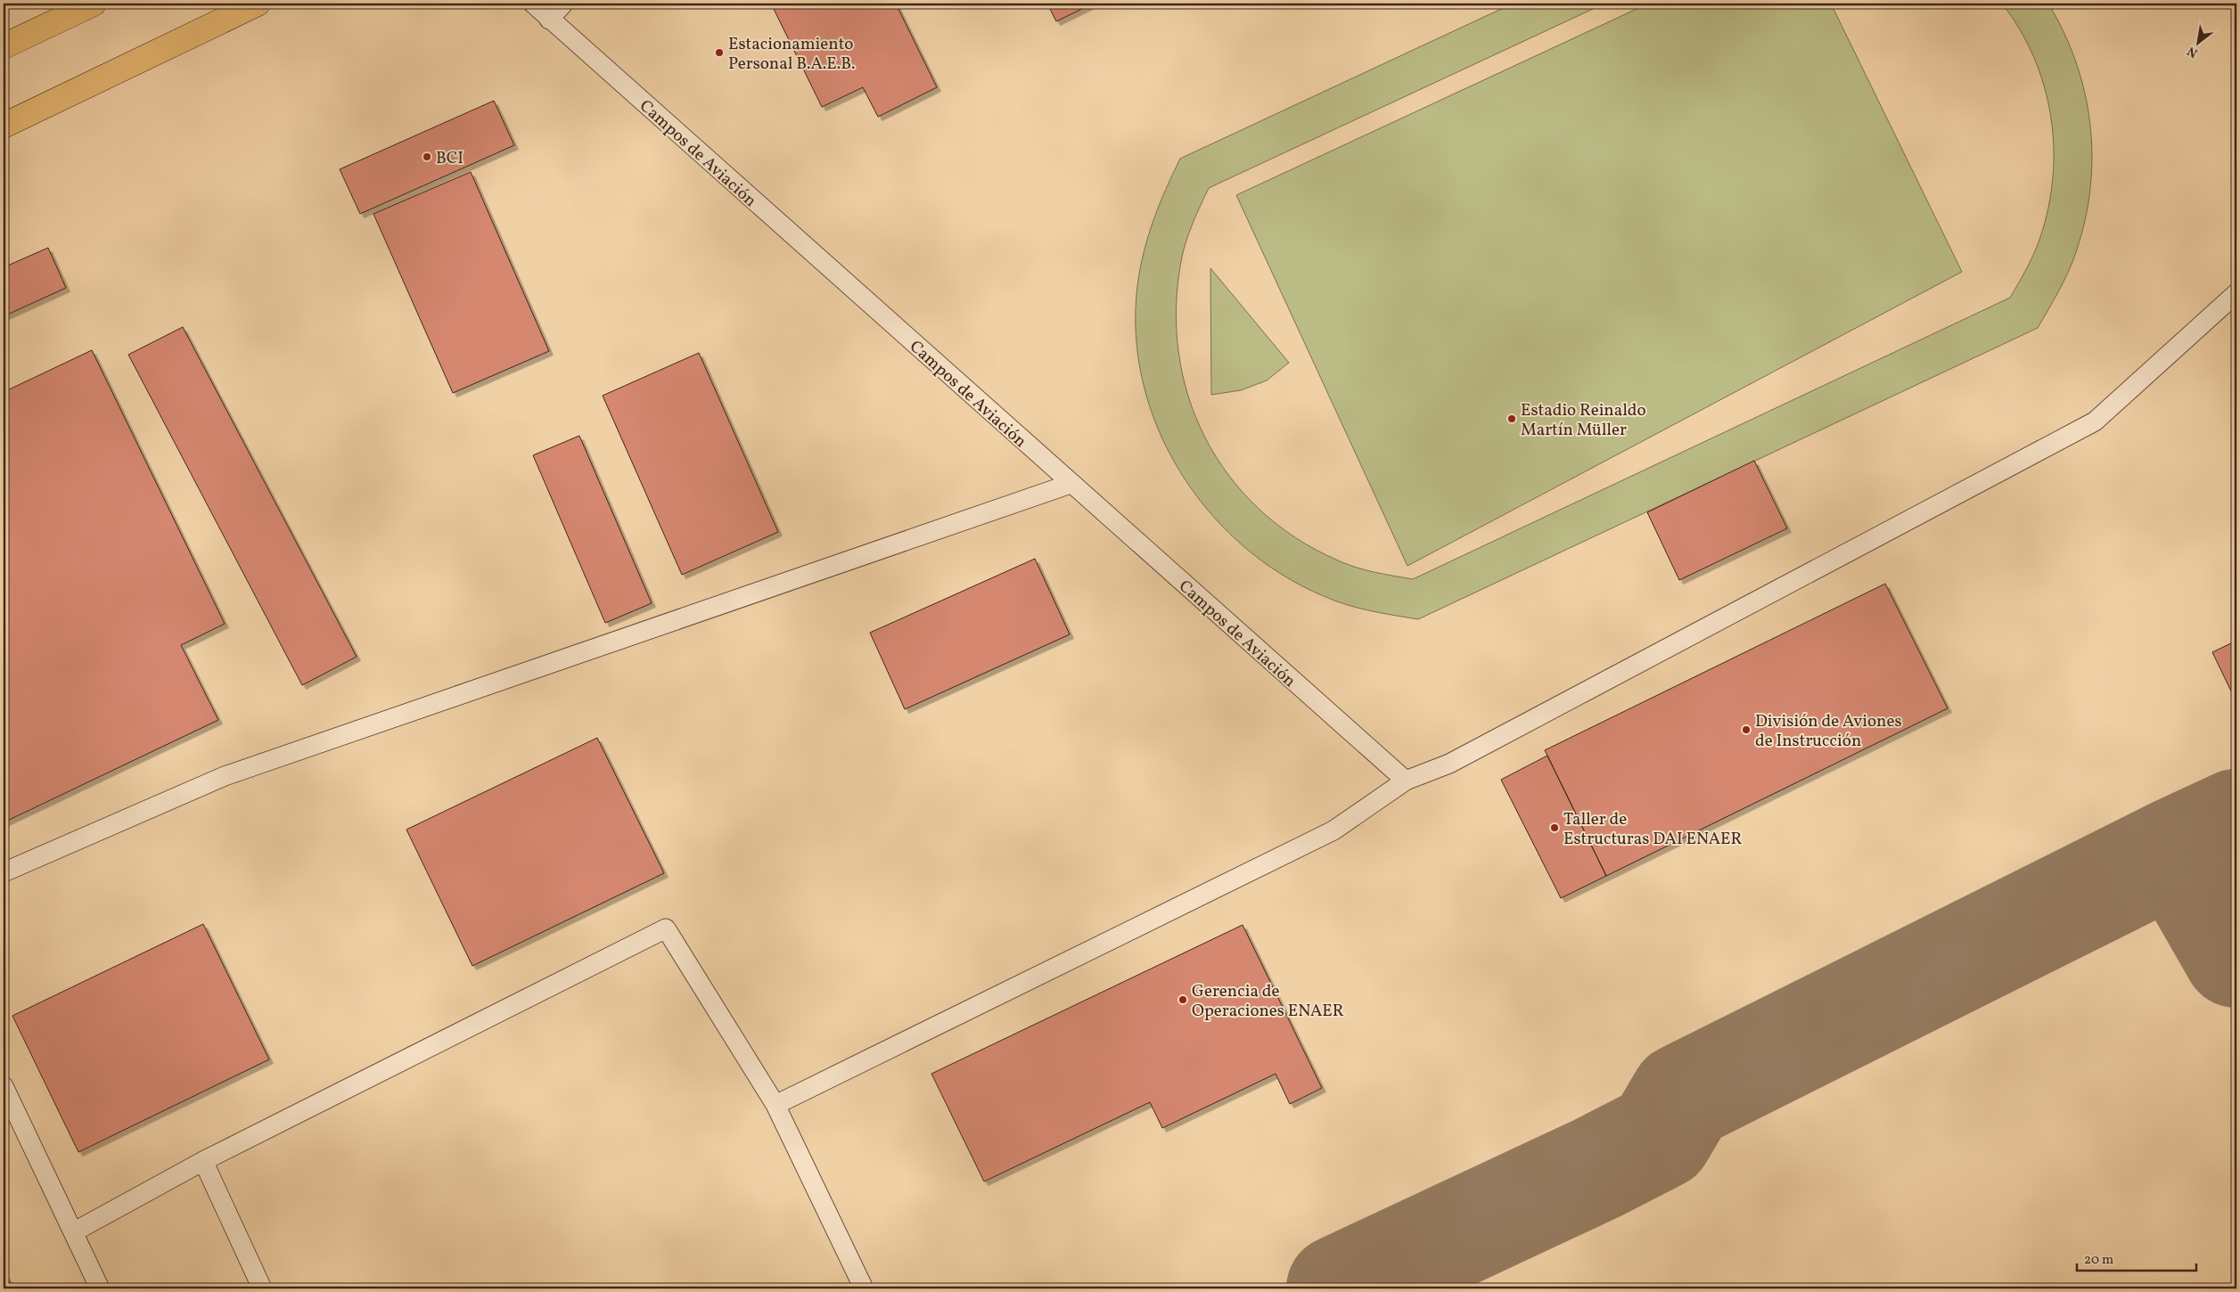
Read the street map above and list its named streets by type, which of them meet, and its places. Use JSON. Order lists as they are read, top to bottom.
{
  "streets": {
    "lane": ["Campos de Aviación"]
  },
  "places": [
    "Estacionamiento Personal B.A.E.B.",
    "BCI",
    "Estadio Reinaldo Martín Müller",
    "División de Aviones de Instrucción",
    "Taller de Estructuras DAI ENAER",
    "Gerencia de Operaciones ENAER"
  ],
  "scale_bar": "20 m",
  "north": "bottom left"
}
